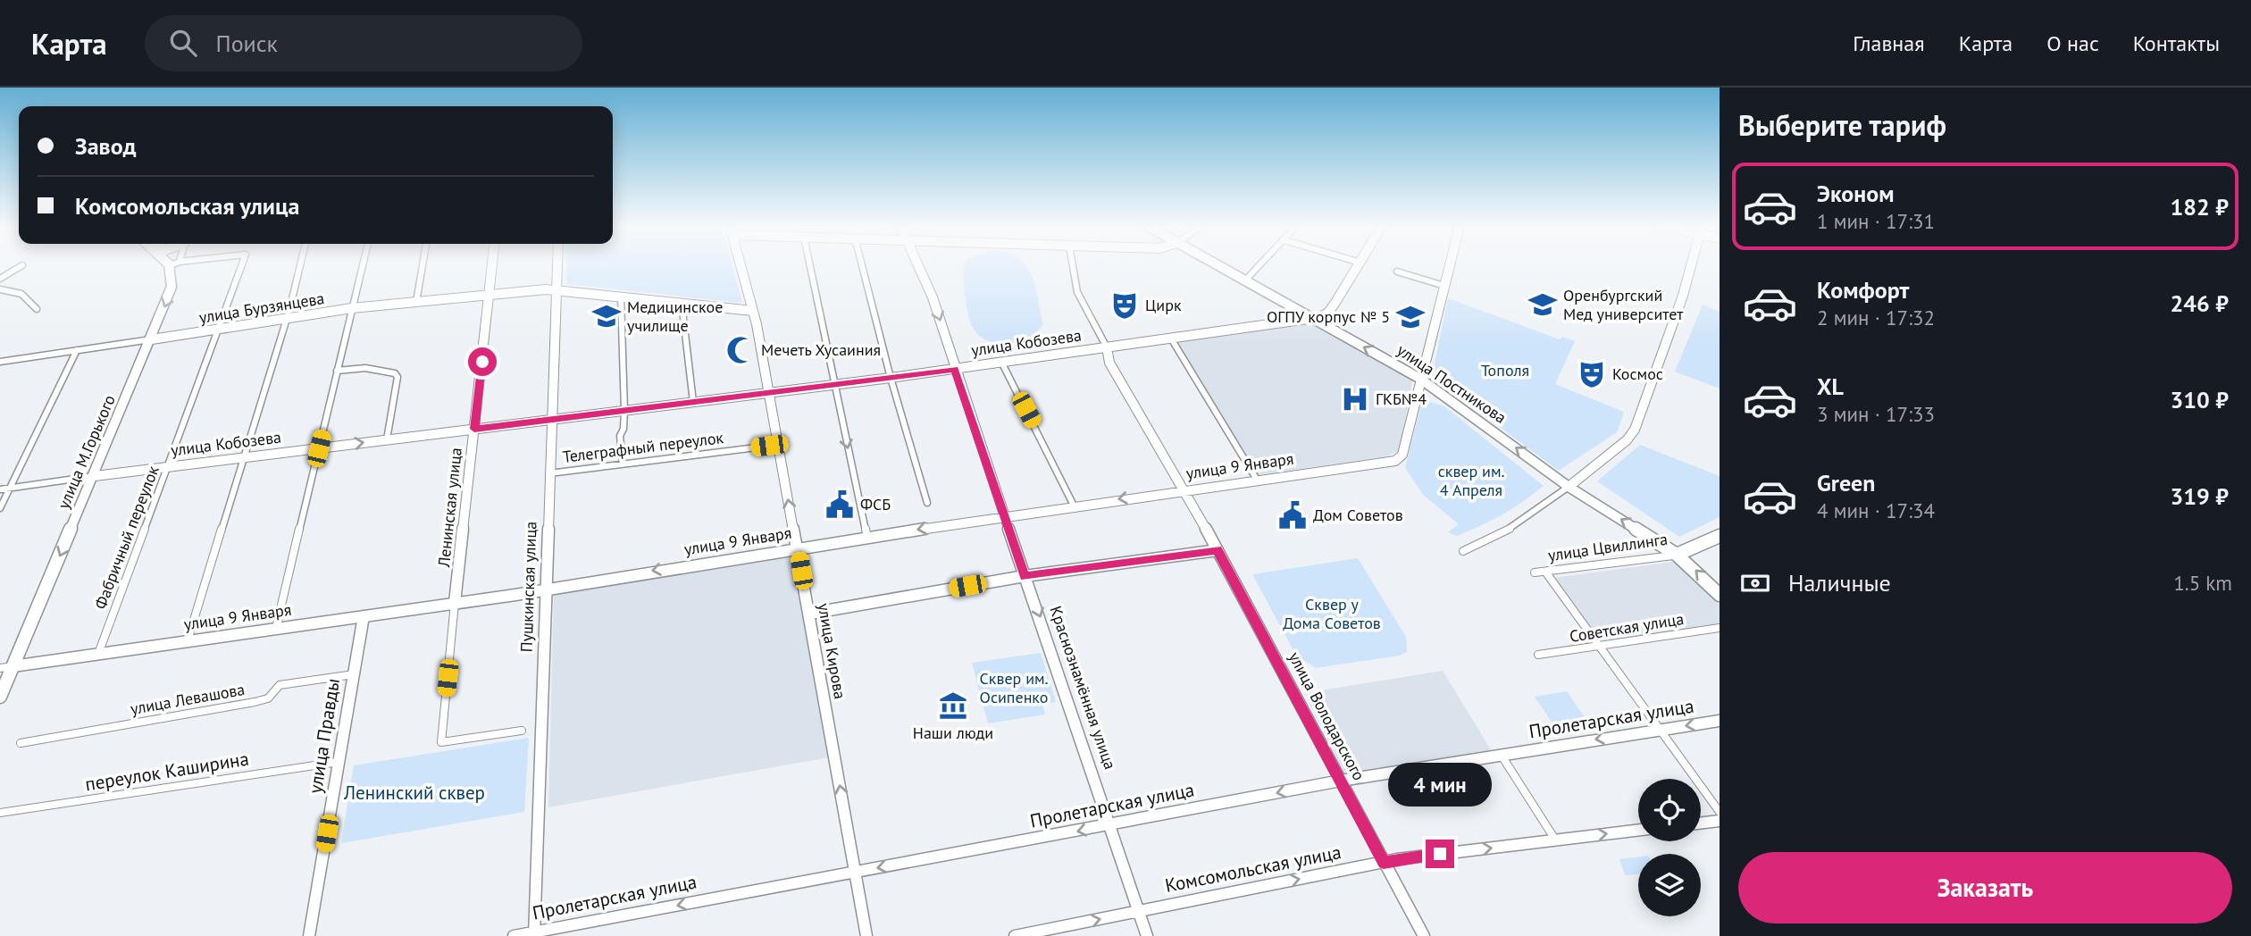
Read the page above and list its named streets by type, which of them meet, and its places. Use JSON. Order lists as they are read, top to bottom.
{
  "streets": {
    "main road": [
      "улица Бурзянцева",
      "улица Кобозева",
      "улица Постникова",
      "улица М.Горького",
      "улица 9 Января",
      "Ленинская улица",
      "улица Цвиллинга",
      "Пушкинская улица",
      "улица Кирова",
      "Краснознамённая улица",
      "улица Володарского",
      "Пролетарская улица",
      "улица Правды",
      "Комсомольская улица"
    ],
    "street": [
      "Телеграфный переулок",
      "Фабричный переулок",
      "Советская улица",
      "улица Левашова",
      "переулок Каширина"
    ]
  },
  "crossings": [
    ["улица Бурзянцева", "улица М.Горького"],
    ["улица Бурзянцева", "Ленинская улица"],
    ["улица Бурзянцева", "Фабричный переулок"],
    ["улица Бурзянцева", "Пушкинская улица"],
    ["улица Бурзянцева", "улица Кирова"],
    ["улица Кобозева", "улица Постникова"],
    ["улица Кобозева", "улица М.Горького"],
    ["улица Кобозева", "Ленинская улица"],
    ["улица Кобозева", "Фабричный переулок"],
    ["улица Кобозева", "Пушкинская улица"],
    ["улица Кобозева", "улица Кирова"],
    ["улица Кобозева", "Краснознамённая улица"],
    ["улица Кобозева", "улица Володарского"],
    ["улица Постникова", "улица 9 Января"],
    ["улица Постникова", "улица Цвиллинга"],
    ["Телеграфный переулок", "Пушкинская улица"],
    ["Телеграфный переулок", "улица Кирова"],
    ["улица М.Горького", "улица 9 Января"],
    ["улица 9 Января", "Ленинская улица"],
    ["улица 9 Января", "Фабричный переулок"],
    ["улица 9 Января", "Пушкинская улица"],
    ["улица 9 Января", "улица Кирова"],
    ["улица 9 Января", "Краснознамённая улица"],
    ["улица 9 Января", "улица Володарского"],
    ["улица 9 Января", "улица Правды"],
    ["Пушкинская улица", "Пролетарская улица"],
    ["улица Кирова", "Пролетарская улица"],
    ["Краснознамённая улица", "Пролетарская улица"],
    ["Краснознамённая улица", "Комсомольская улица"],
    ["улица Левашова", "улица Правды"],
    ["улица Володарского", "Пролетарская улица"],
    ["улица Володарского", "Комсомольская улица"],
    ["улица Правды", "переулок Каширина"]
  ],
  "one_way": [
    "улица Постникова",
    "улица М.Горького",
    "улица Кирова",
    "Краснознамённая улица",
    "Пролетарская улица",
    "Комсомольская улица"
  ],
  "parks": [
    "Тополя",
    "сквер им. 4 Апреля",
    "Сквер у Дома Советов",
    "Сквер им. Осипенко",
    "Ленинский сквер"
  ],
  "places": {
    "school or university": ["Оренбургский Мед университет", "Медицинское училище", "ОГПУ корпус № 5"],
    "theatre": ["Цирк", "Космос"],
    "mosque": ["Мечеть Хусаиния"],
    "hospital": ["ГКБ№4"],
    "public building": ["ФСБ", "Дом Советов"],
    "museum": ["Наши люди"]
  },
  "page": {
    "header": "Карта",
    "search": "Поиск",
    "nav": [
      "Главная",
      "Карта",
      "О нас",
      "Контакты"
    ],
    "heading": "Выберите тариф",
    "banner": ["Завод", "Комсомольская улица"],
    "list": [
      {
        "name": "Эконом",
        "note": "1 мин · 17:31",
        "value": "182 ₽"
      },
      {
        "name": "Комфорт",
        "note": "2 мин · 17:32",
        "value": "246 ₽"
      },
      {
        "name": "XL",
        "note": "3 мин · 17:33",
        "value": "310 ₽"
      },
      {
        "name": "Green",
        "note": "4 мин · 17:34",
        "value": "319 ₽"
      }
    ],
    "pay": ["Наличные", "1.5 km"],
    "bubble": "4 мин",
    "buttons": "Заказать"
  }
}
